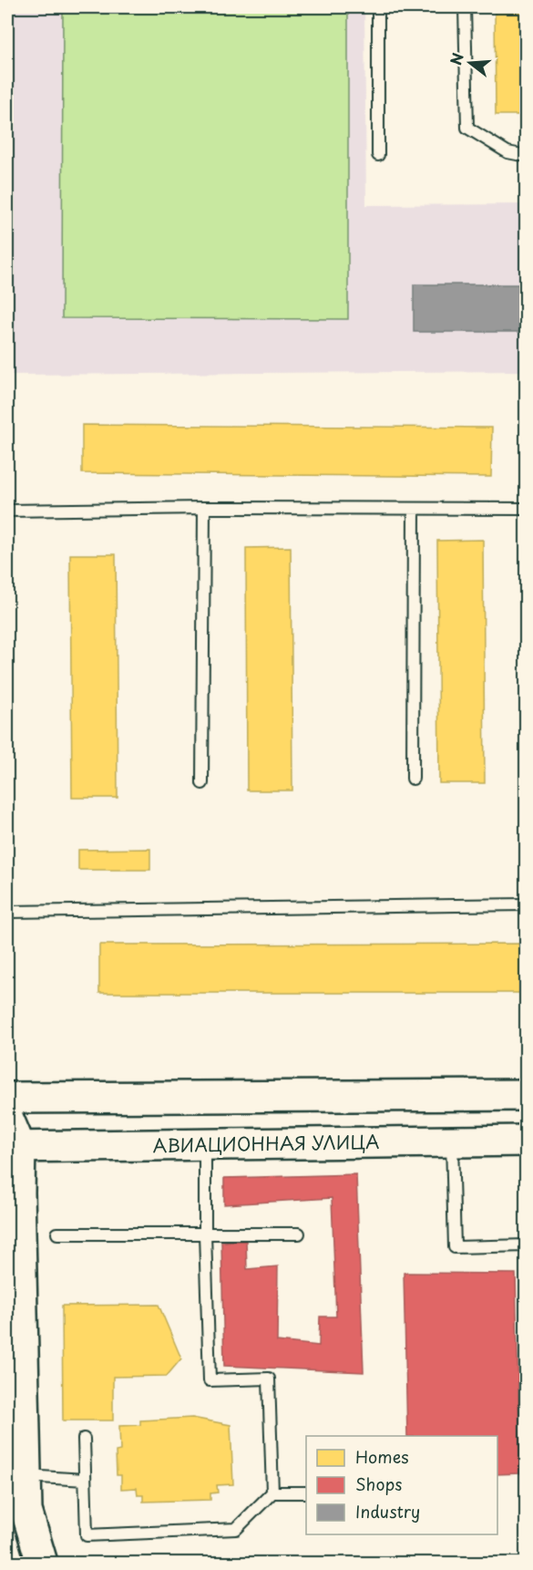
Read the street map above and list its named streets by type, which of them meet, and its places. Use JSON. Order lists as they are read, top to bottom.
{
  "streets": {
    "main road": ["АВИАЦИОННАЯ УЛИЦА"]
  },
  "legend": ["Homes", "Shops", "Industry"],
  "north": "left"
}
